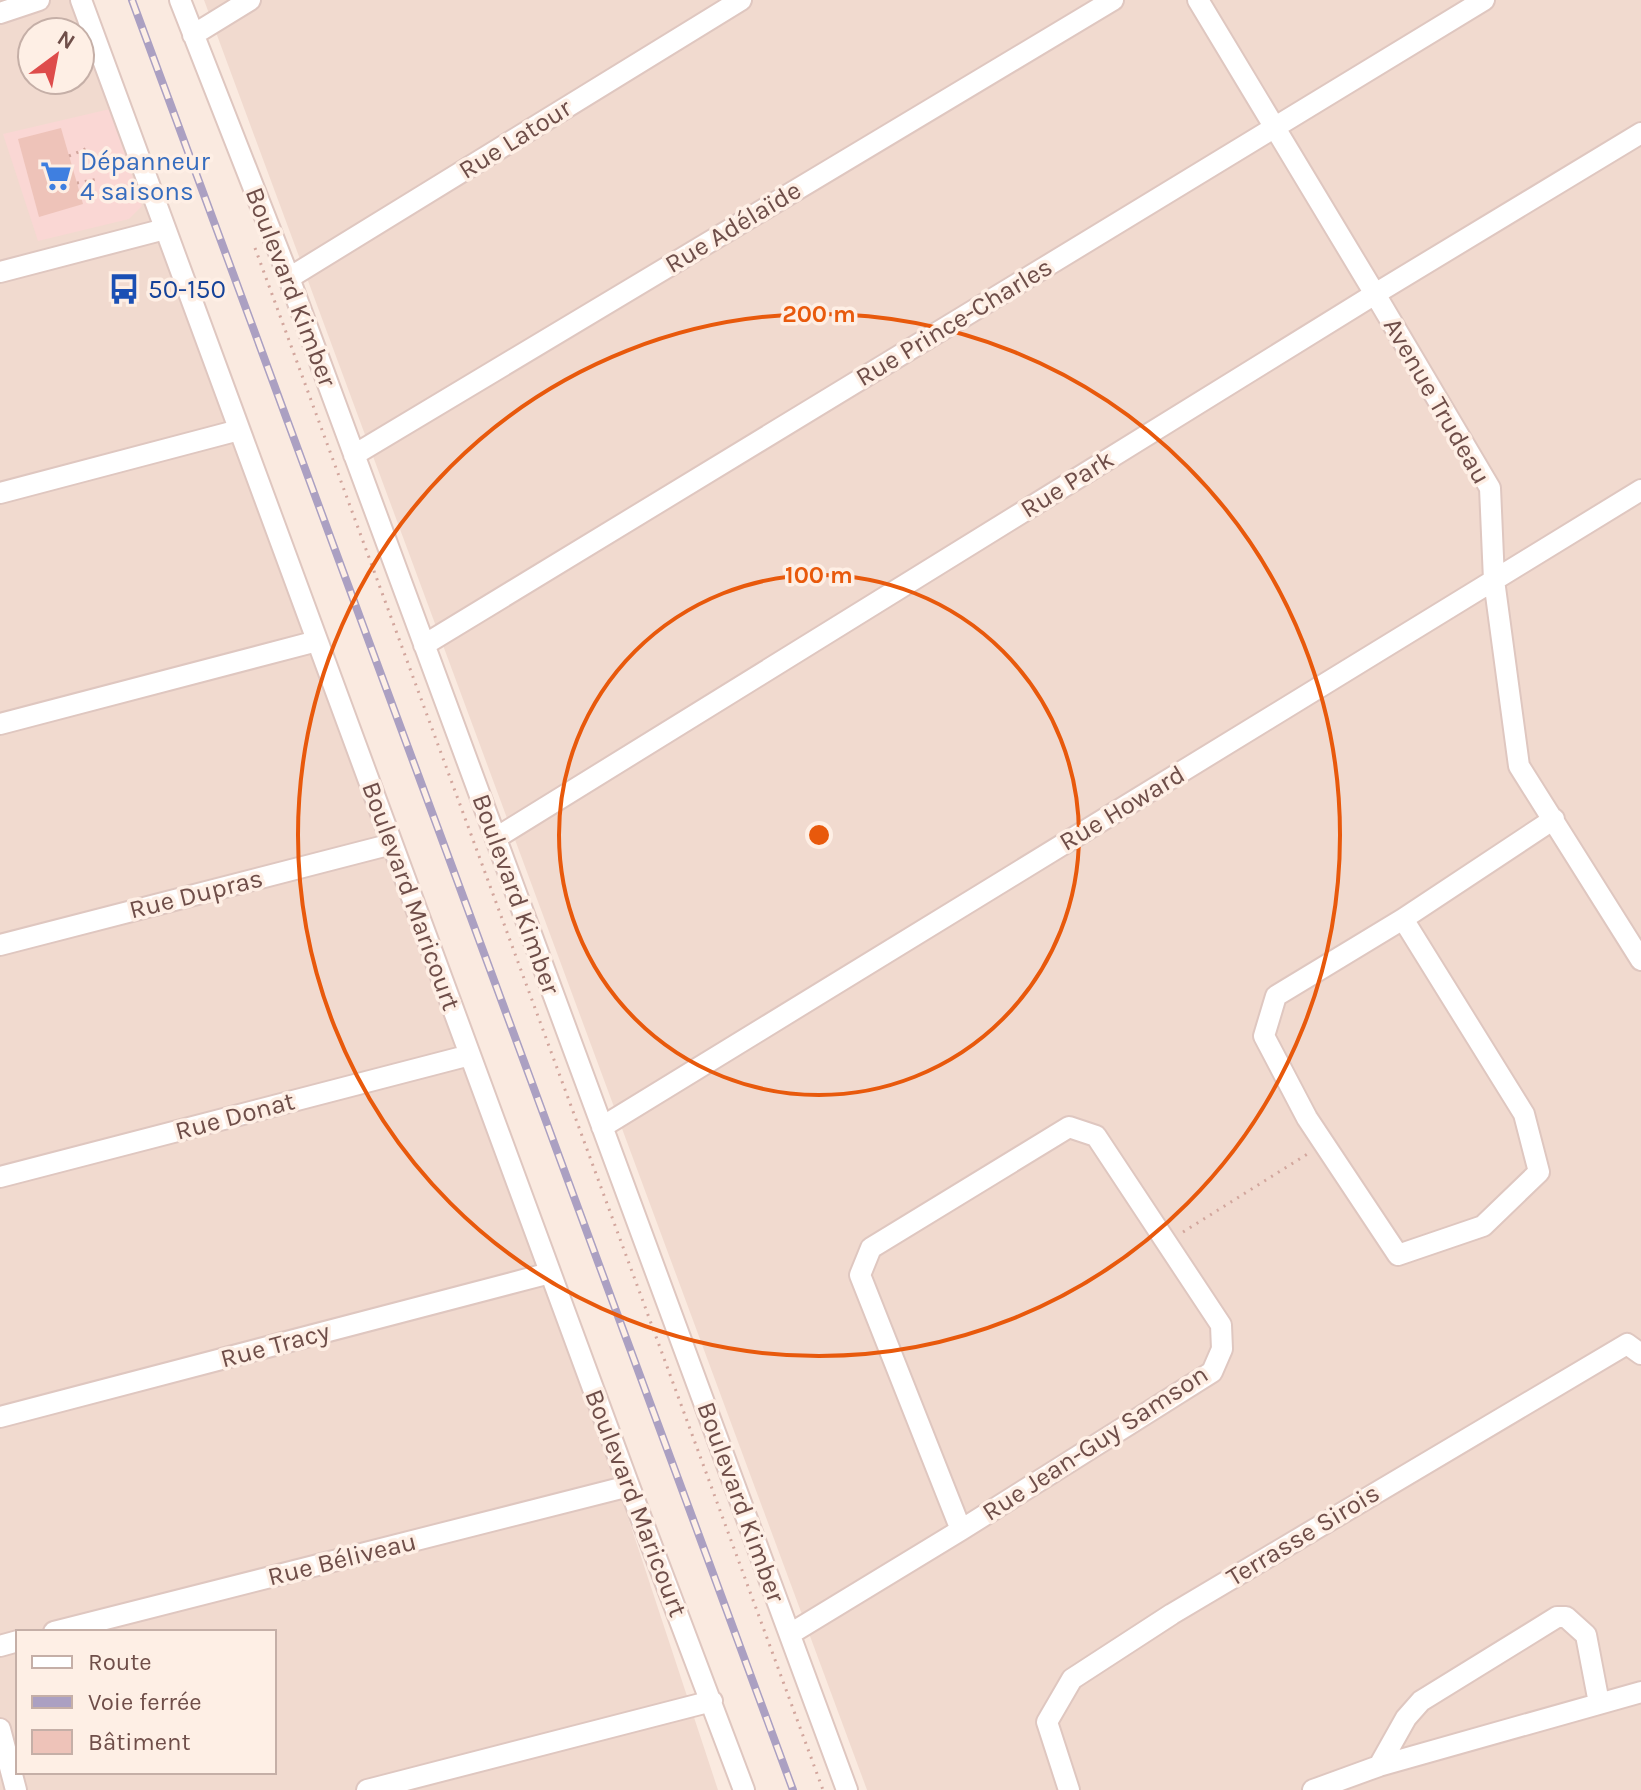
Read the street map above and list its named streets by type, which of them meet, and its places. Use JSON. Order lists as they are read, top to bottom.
{
  "streets": {
    "street": [
      "Rue Latour",
      "Rue Adélaïde",
      "Boulevard Kimber",
      "Rue Prince-Charles",
      "Avenue Trudeau",
      "Rue Park",
      "Rue Howard",
      "Rue Dupras",
      "Boulevard Maricourt",
      "Rue Donat",
      "Rue Tracy",
      "Rue Jean-Guy Samson",
      "Terrasse Sirois",
      "Rue Béliveau"
    ]
  },
  "crossings": [
    ["Rue Latour", "Boulevard Kimber"],
    ["Rue Adélaïde", "Boulevard Kimber"],
    ["Boulevard Kimber", "Rue Prince-Charles"],
    ["Boulevard Kimber", "Rue Park"],
    ["Boulevard Kimber", "Rue Howard"],
    ["Boulevard Kimber", "Rue Jean-Guy Samson"],
    ["Rue Prince-Charles", "Avenue Trudeau"],
    ["Avenue Trudeau", "Rue Park"],
    ["Avenue Trudeau", "Rue Howard"],
    ["Rue Dupras", "Boulevard Maricourt"],
    ["Boulevard Maricourt", "Rue Donat"],
    ["Boulevard Maricourt", "Rue Tracy"],
    ["Boulevard Maricourt", "Rue Béliveau"]
  ],
  "places": {
    "supermarket": ["Dépanneur 4 saisons"],
    "bus stop": ["50-150"]
  },
  "legend": ["Route", "Voie ferrée", "Bâtiment"],
  "north": "top right",
  "rings": ["200 m", "100 m"]
}
